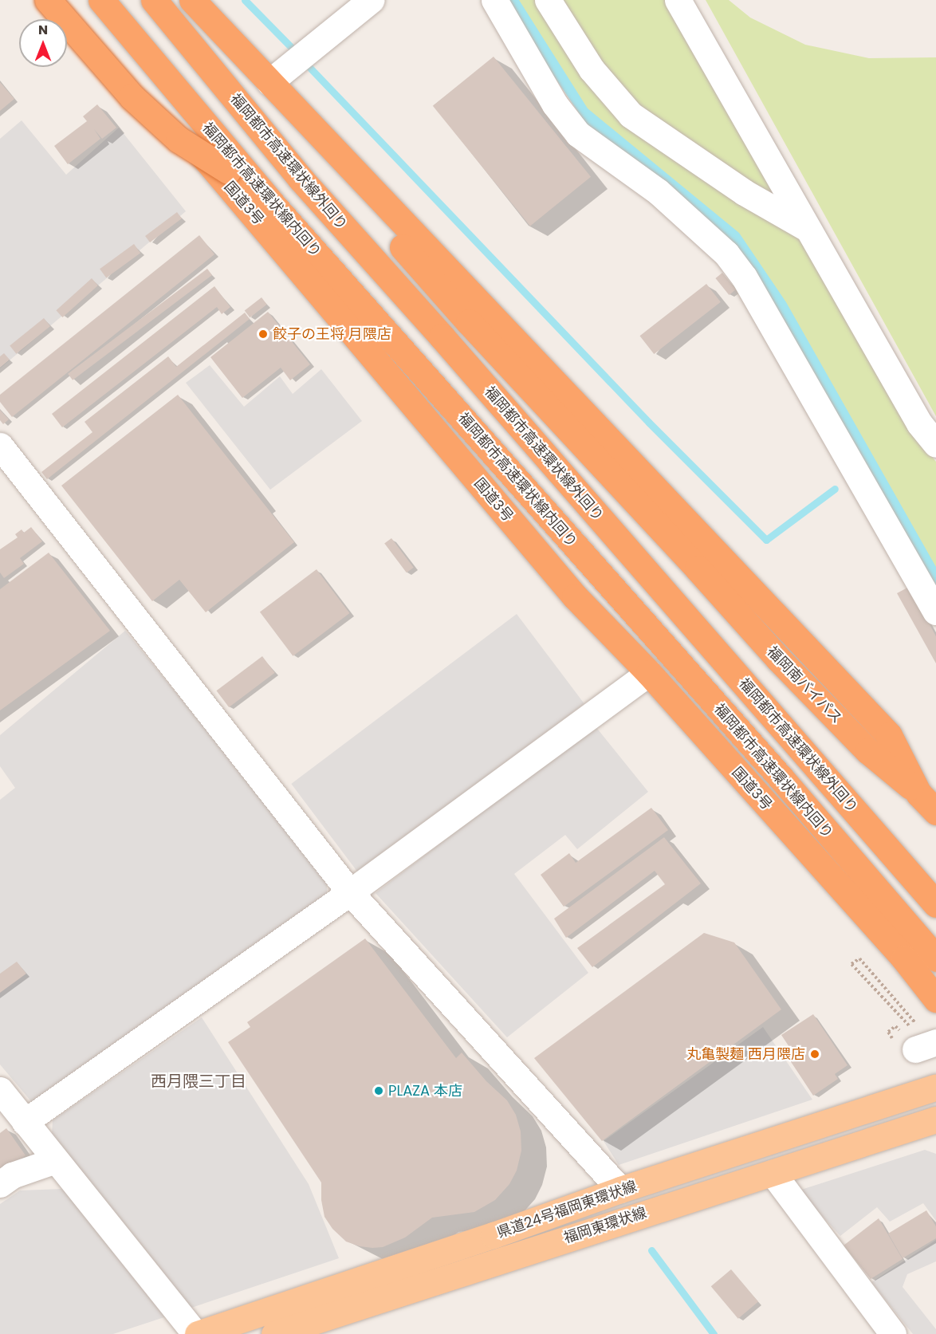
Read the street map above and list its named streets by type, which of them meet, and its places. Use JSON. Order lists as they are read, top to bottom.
{
  "streets": {
    "highway": [
      "福岡都市高速環状線外回り",
      "福岡都市高速環状線内回り",
      "国道3号",
      "福岡南バイパス"
    ],
    "main road": ["県道24号福岡東環状線", "福岡東環状線"]
  },
  "districts": ["西月隈三丁目"],
  "places": ["餃子の王将 月隈店", "丸亀製麺 西月隈店", "PLAZA 本店"],
  "north": "top"
}
